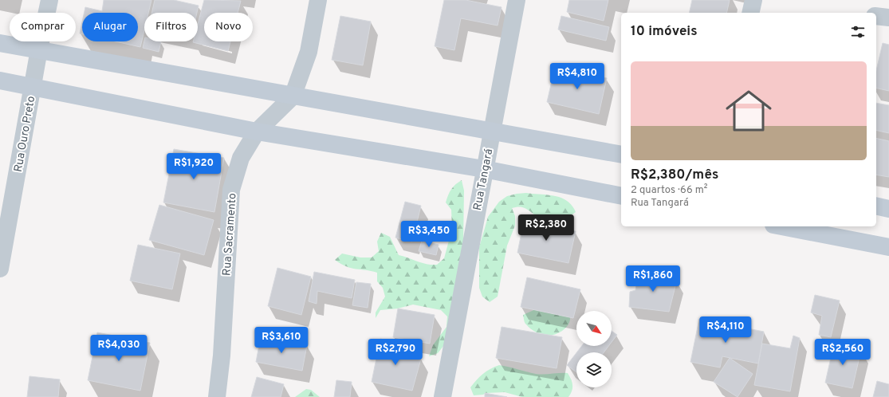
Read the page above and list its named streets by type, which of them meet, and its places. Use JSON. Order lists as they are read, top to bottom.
{
  "streets": {
    "street": ["Rua Ouro Preto", "Rua Tangará", "Rua Sacramento"]
  },
  "north": "bottom right",
  "page": {
    "chip": [
      "Comprar",
      "Alugar",
      "Filtros",
      "Novo"
    ],
    "heading": "10 imóveis",
    "list": [
      {
        "name": "R$2,380/mês",
        "note": "2 quartos · 66 m² · Rua Tangará"
      }
    ],
    "price": [
      "R$4,810",
      "R$1,920",
      "R$2,380",
      "R$3,450",
      "R$1,860",
      "R$4,110",
      "R$3,610",
      "R$4,030",
      "R$2,790",
      "R$2,560"
    ]
  }
}
